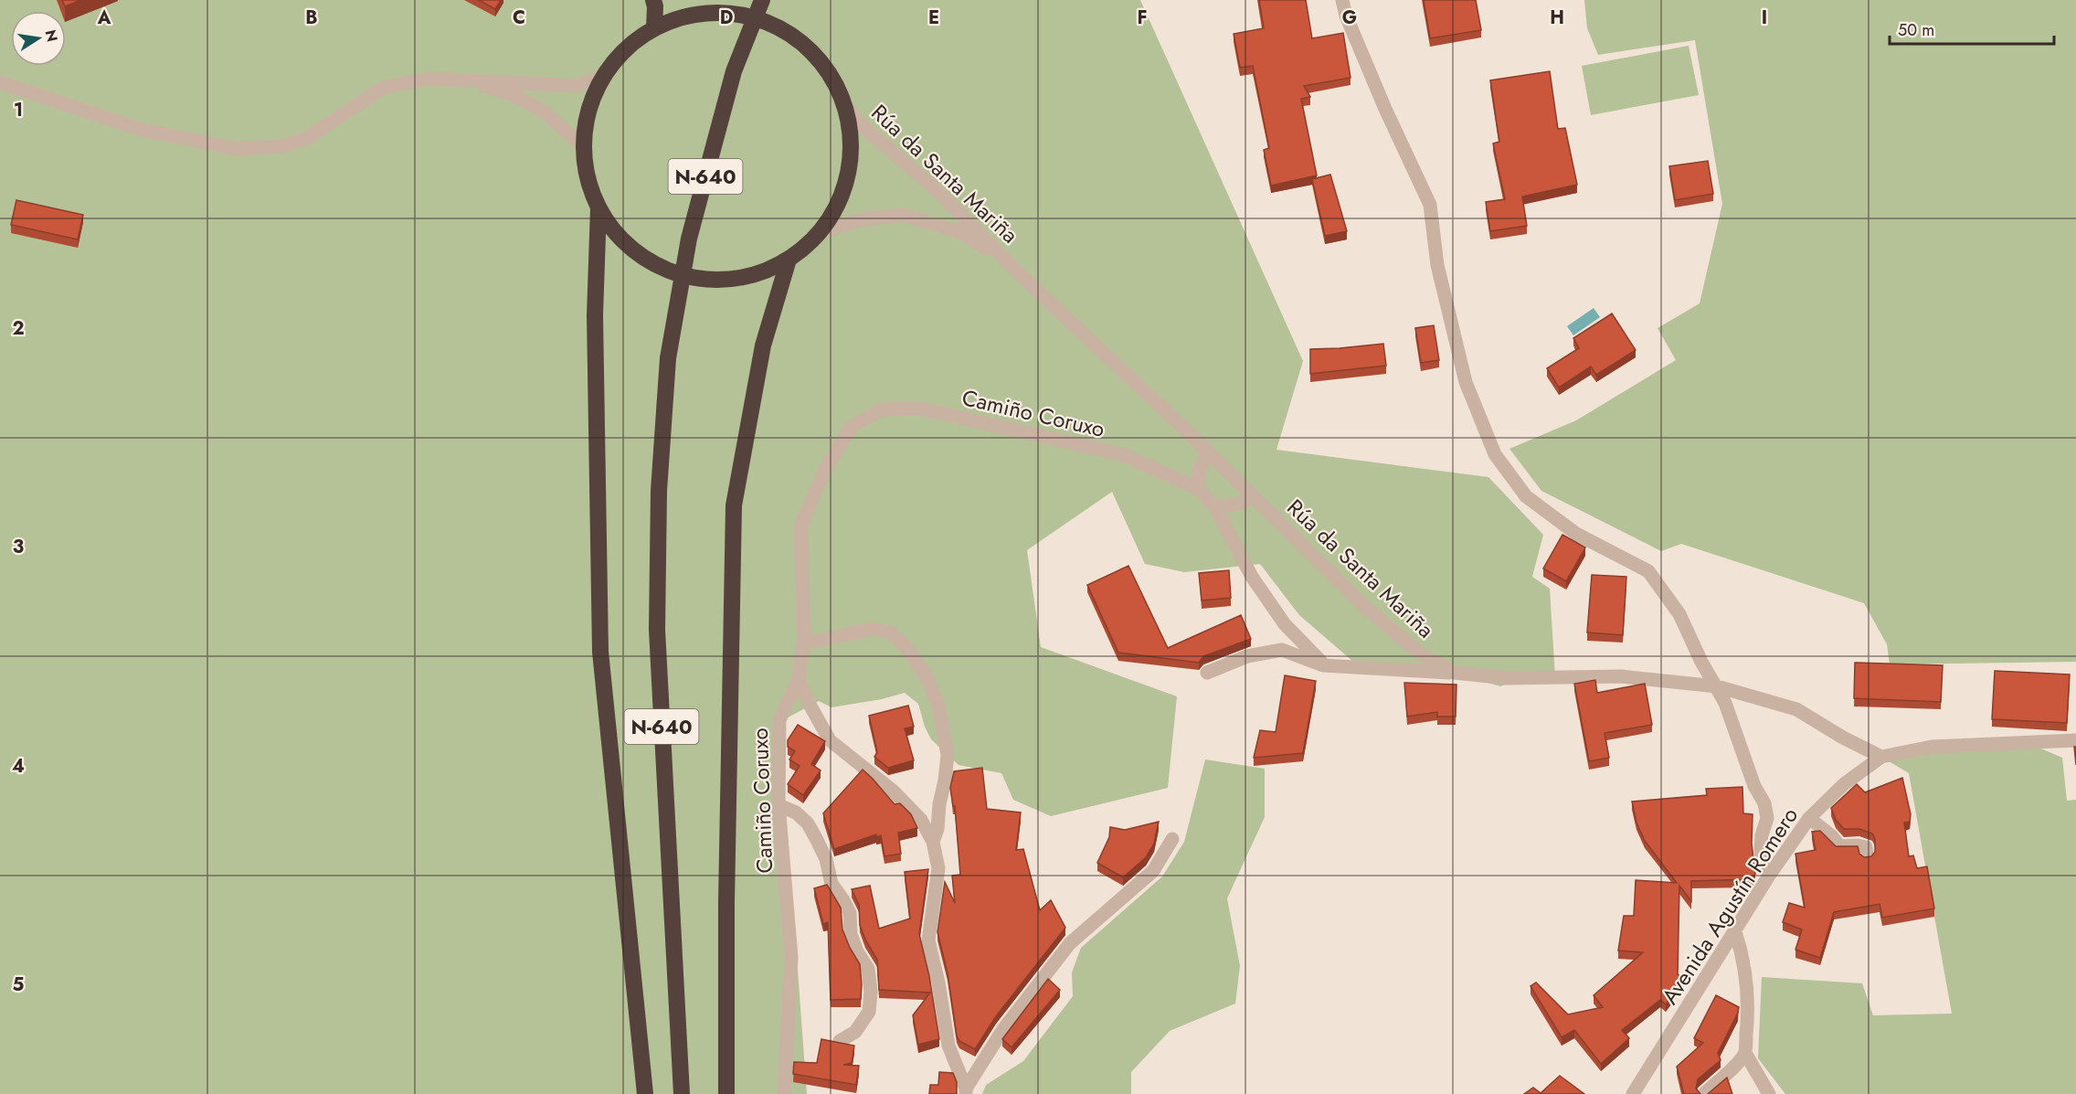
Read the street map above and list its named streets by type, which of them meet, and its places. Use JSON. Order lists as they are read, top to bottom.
{
  "streets": {
    "highway": ["N-640"],
    "street": ["Rúa da Santa Mariña", "Camiño Coruxo", "Avenida Agustín Romero"]
  },
  "crossings": [
    ["Rúa da Santa Mariña", "Avenida Agustín Romero"]
  ],
  "scale_bar": "50 m",
  "north": "right",
  "grid": {
    "columns": [
      "A",
      "B",
      "C",
      "D",
      "E",
      "F",
      "G",
      "H",
      "I"
    ],
    "rows": [
      "1",
      "2",
      "3",
      "4",
      "5"
    ]
  }
}
